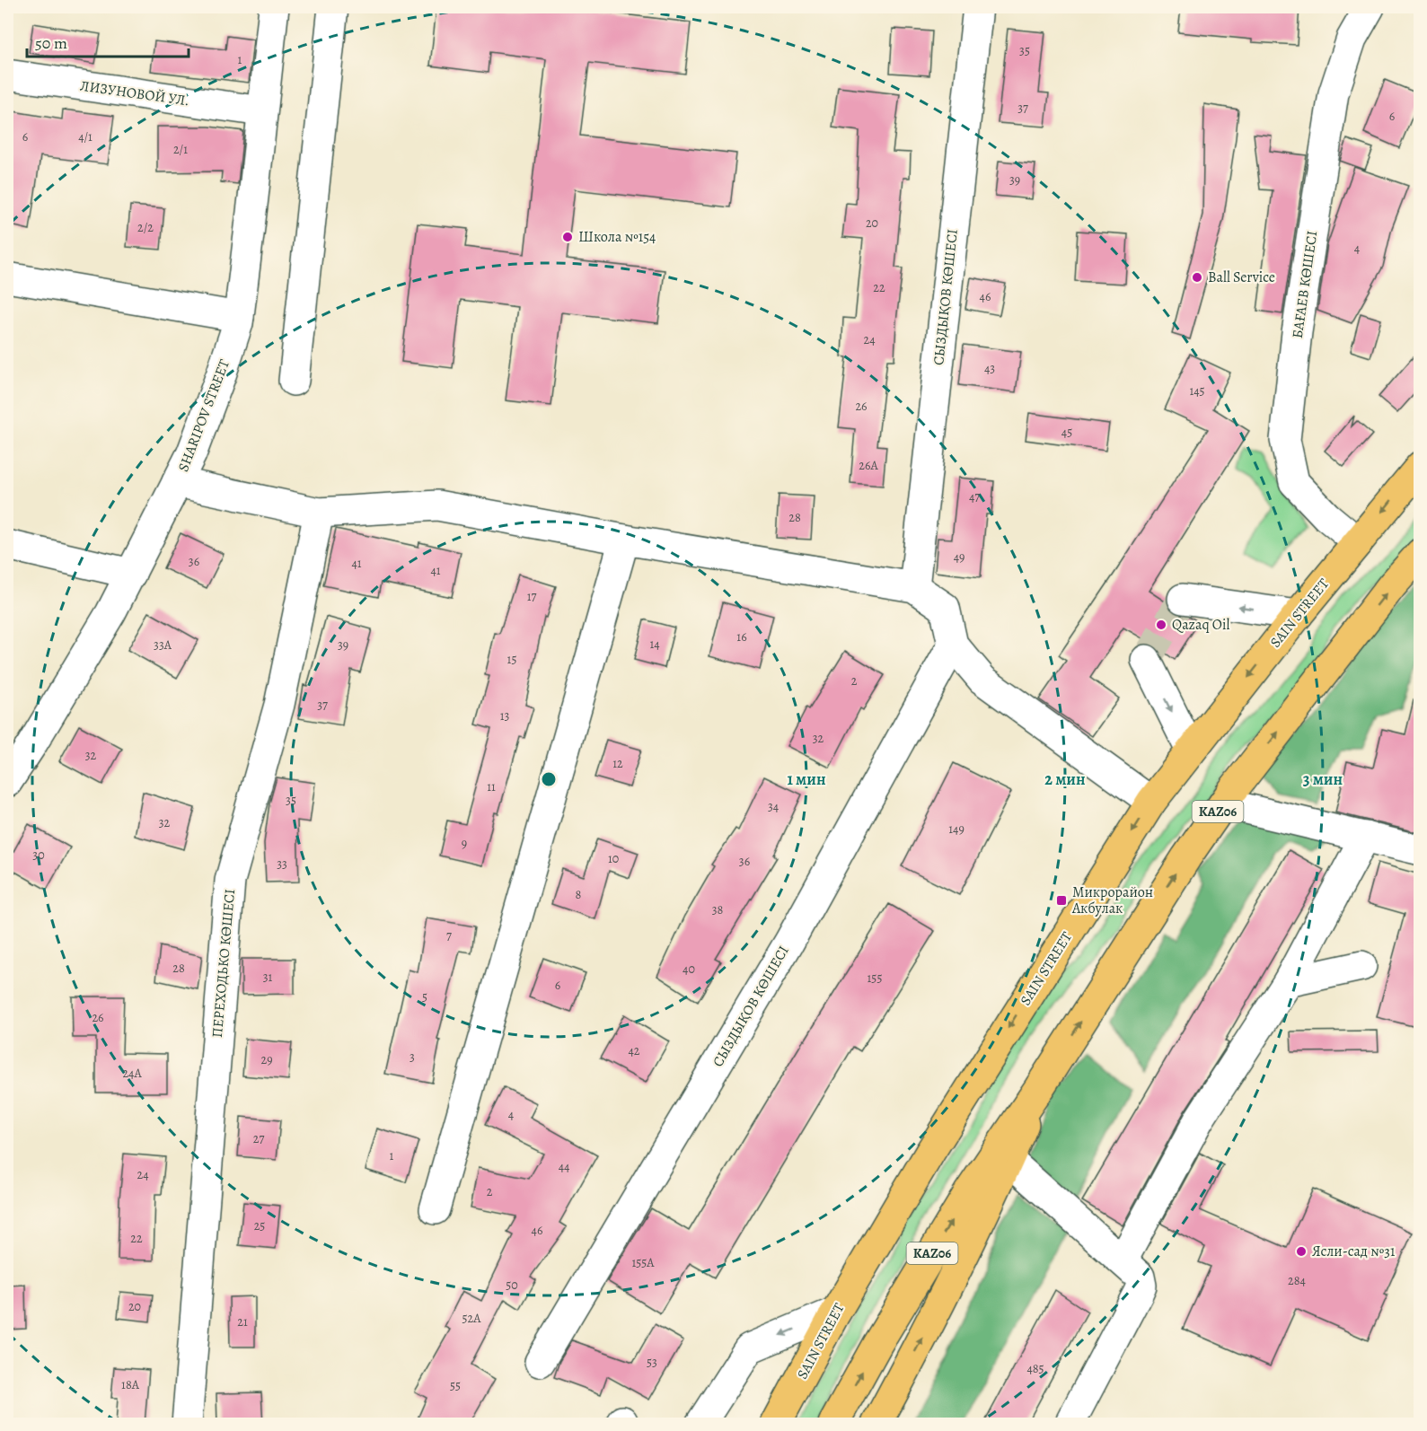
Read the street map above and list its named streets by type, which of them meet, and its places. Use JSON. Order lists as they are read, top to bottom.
{
  "streets": {
    "main road": ["SAIN STREET", "KАZ06"],
    "street": [
      "ЛИЗУНОВОЙ УЛ.",
      "БАҒАЕВ КӨШЕСІ",
      "СЫЗДЫҚОВ КӨШЕСІ",
      "SHARIPOV STREET",
      "ПЕРЕХОДЬКО КӨШЕСІ"
    ]
  },
  "crossings": [
    ["ЛИЗУНОВОЙ УЛ.", "SHARIPOV STREET"],
    ["БАҒАЕВ КӨШЕСІ", "SAIN STREET"]
  ],
  "places": {
    "other": [
      "Школа №154",
      "Ball Service",
      "Qazaq Oil",
      "Ясли-сад №31"
    ],
    "transit": ["Микрорайон Акбулак"]
  },
  "house_numbers": [
    "35",
    "1",
    "37",
    "6",
    "6",
    "4/1",
    "2/1",
    "39",
    "20",
    "2/2",
    "4",
    "22",
    "46",
    "24",
    "43",
    "145",
    "26",
    "45",
    "26А",
    "47",
    "28",
    "49",
    "36",
    "41",
    "41",
    "17",
    "16",
    "14",
    "33А",
    "39",
    "15",
    "2",
    "37",
    "13",
    "32",
    "32",
    "12",
    "11",
    "35",
    "34",
    "32",
    "149",
    "9",
    "30",
    "10",
    "36",
    "33",
    "8",
    "38",
    "7",
    "28",
    "40",
    "31",
    "155",
    "6",
    "5",
    "26",
    "42",
    "3",
    "29",
    "24А",
    "4",
    "27",
    "1",
    "44",
    "24",
    "2",
    "25",
    "46",
    "22",
    "155А",
    "284",
    "50",
    "20",
    "52А",
    "21",
    "53",
    "485",
    "18А",
    "55"
  ],
  "scale_bar": "50 m",
  "rings": ["1 мин", "2 мин", "3 мин"]
}
